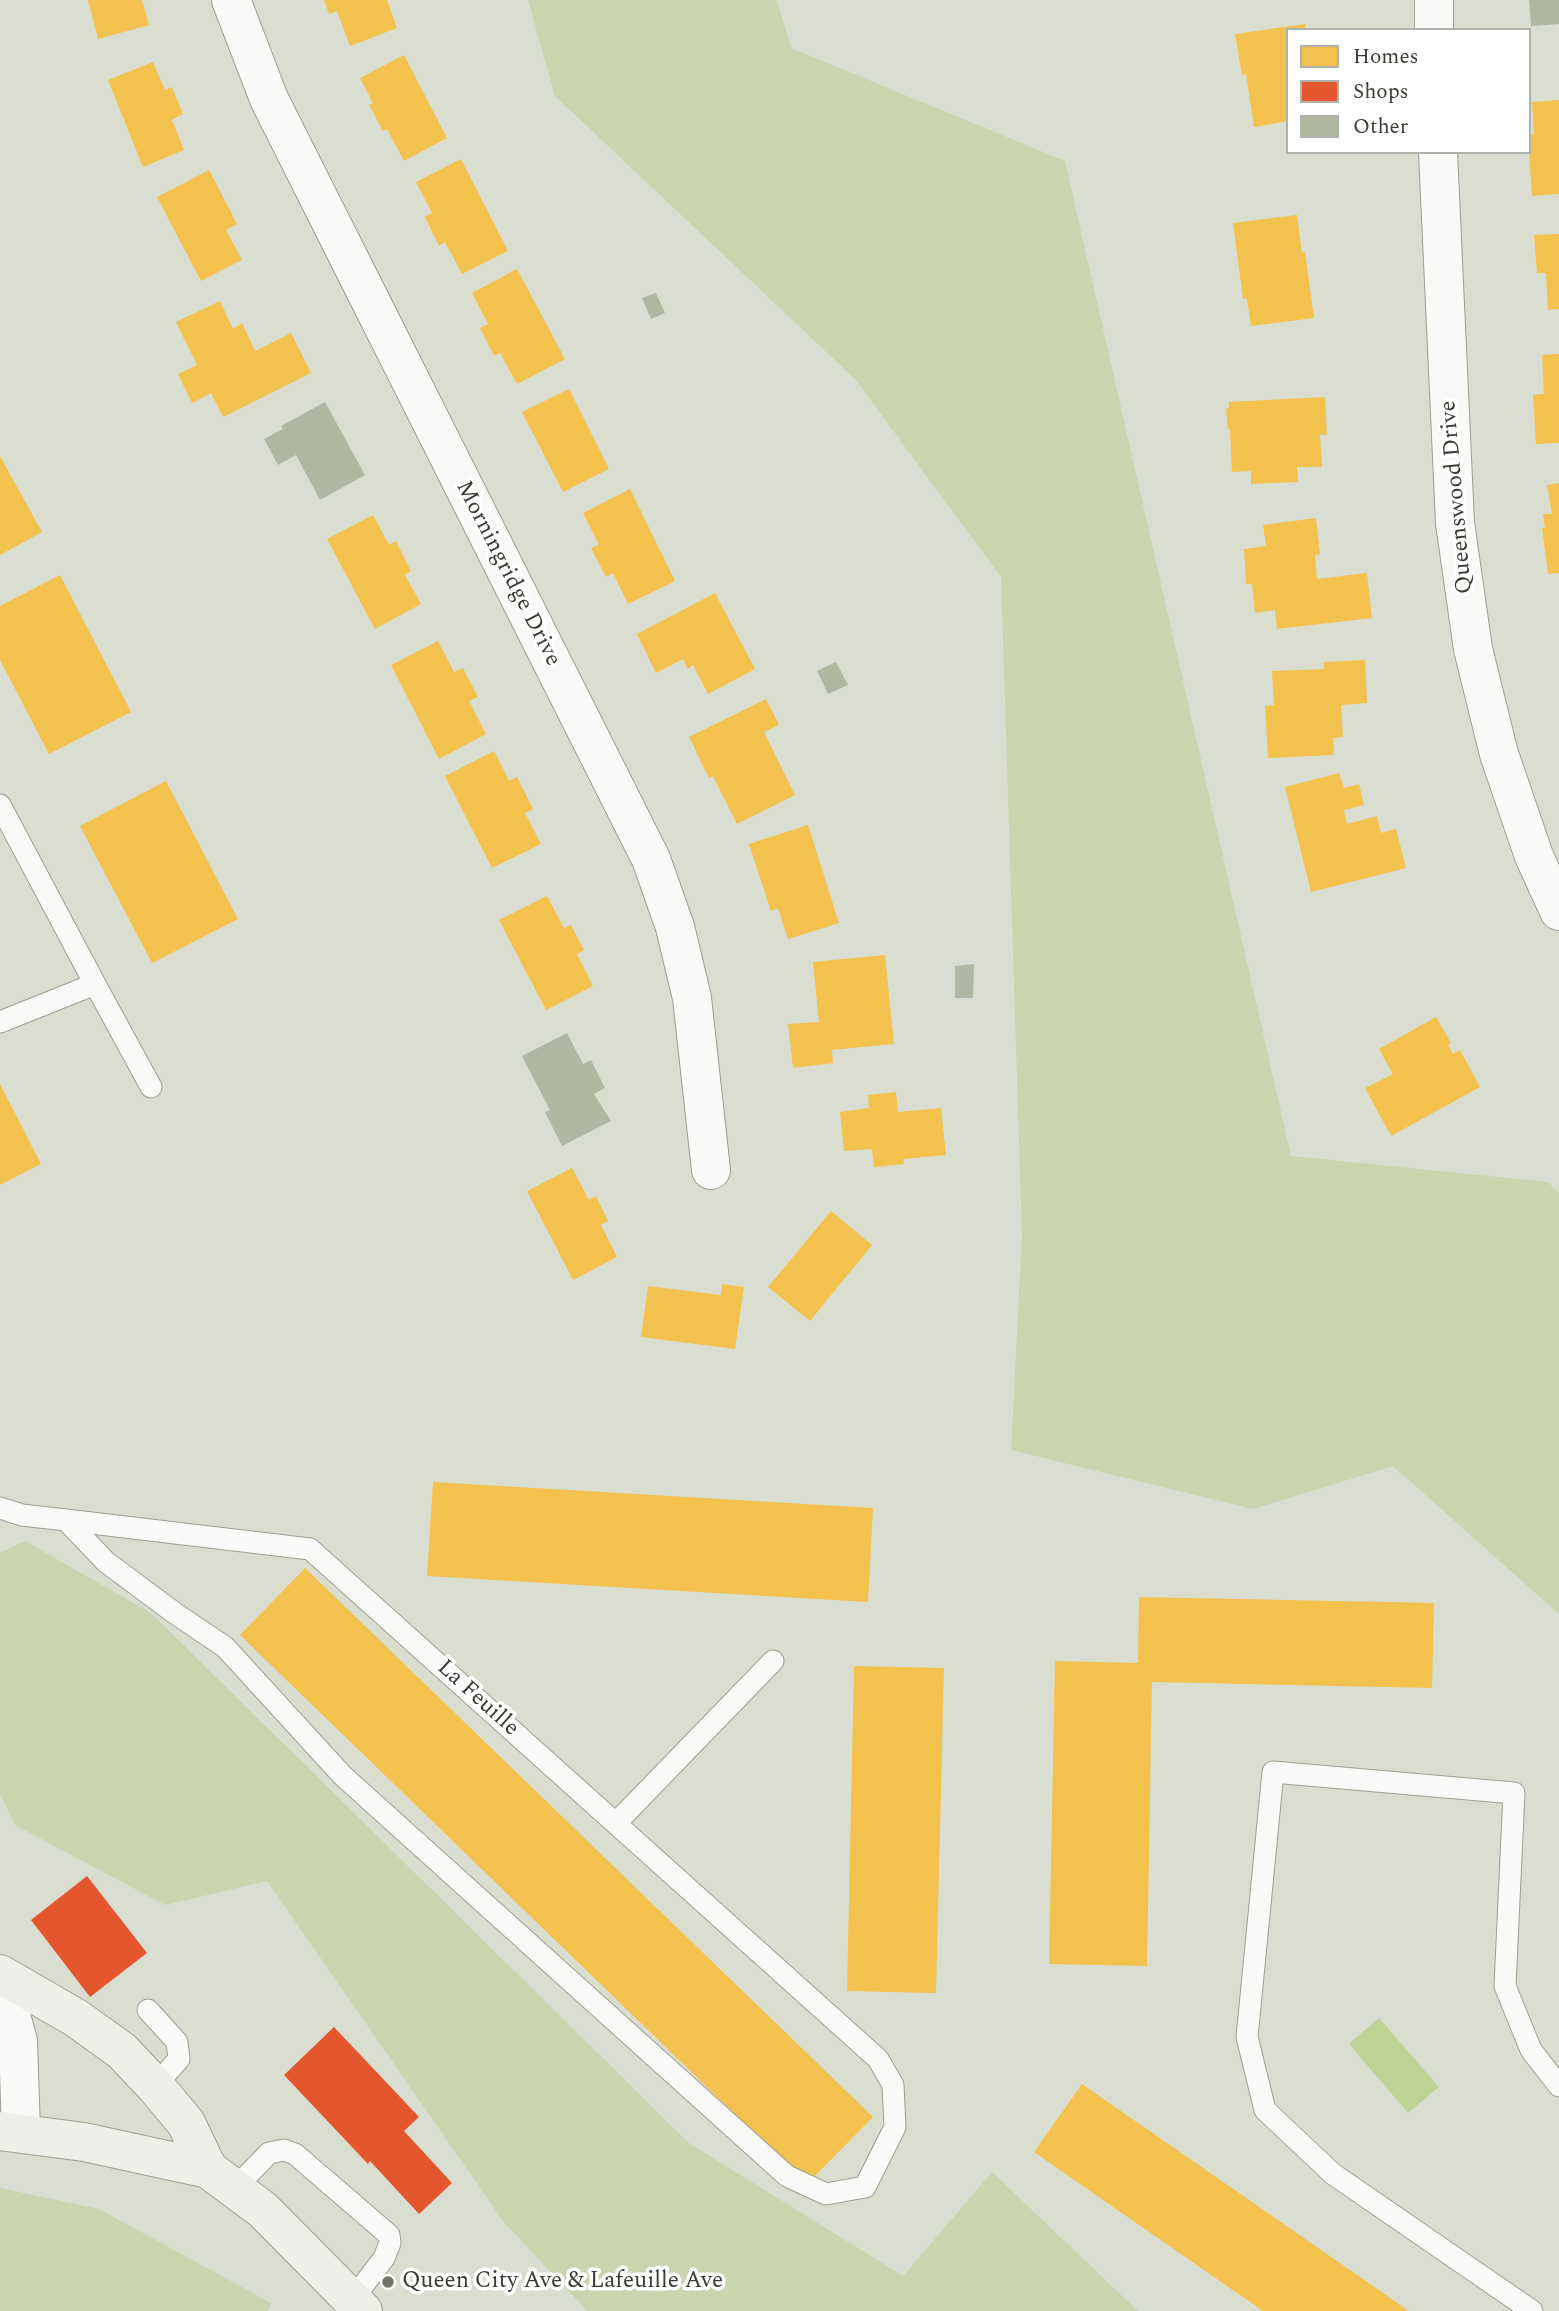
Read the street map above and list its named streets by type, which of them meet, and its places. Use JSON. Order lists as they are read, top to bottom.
{
  "streets": {
    "street": ["Queenswood Drive", "Morningridge Drive"],
    "lane": ["La Feuille"]
  },
  "places": ["Queen City Ave & Lafeuille Ave"],
  "legend": ["Homes", "Shops", "Other"]
}
